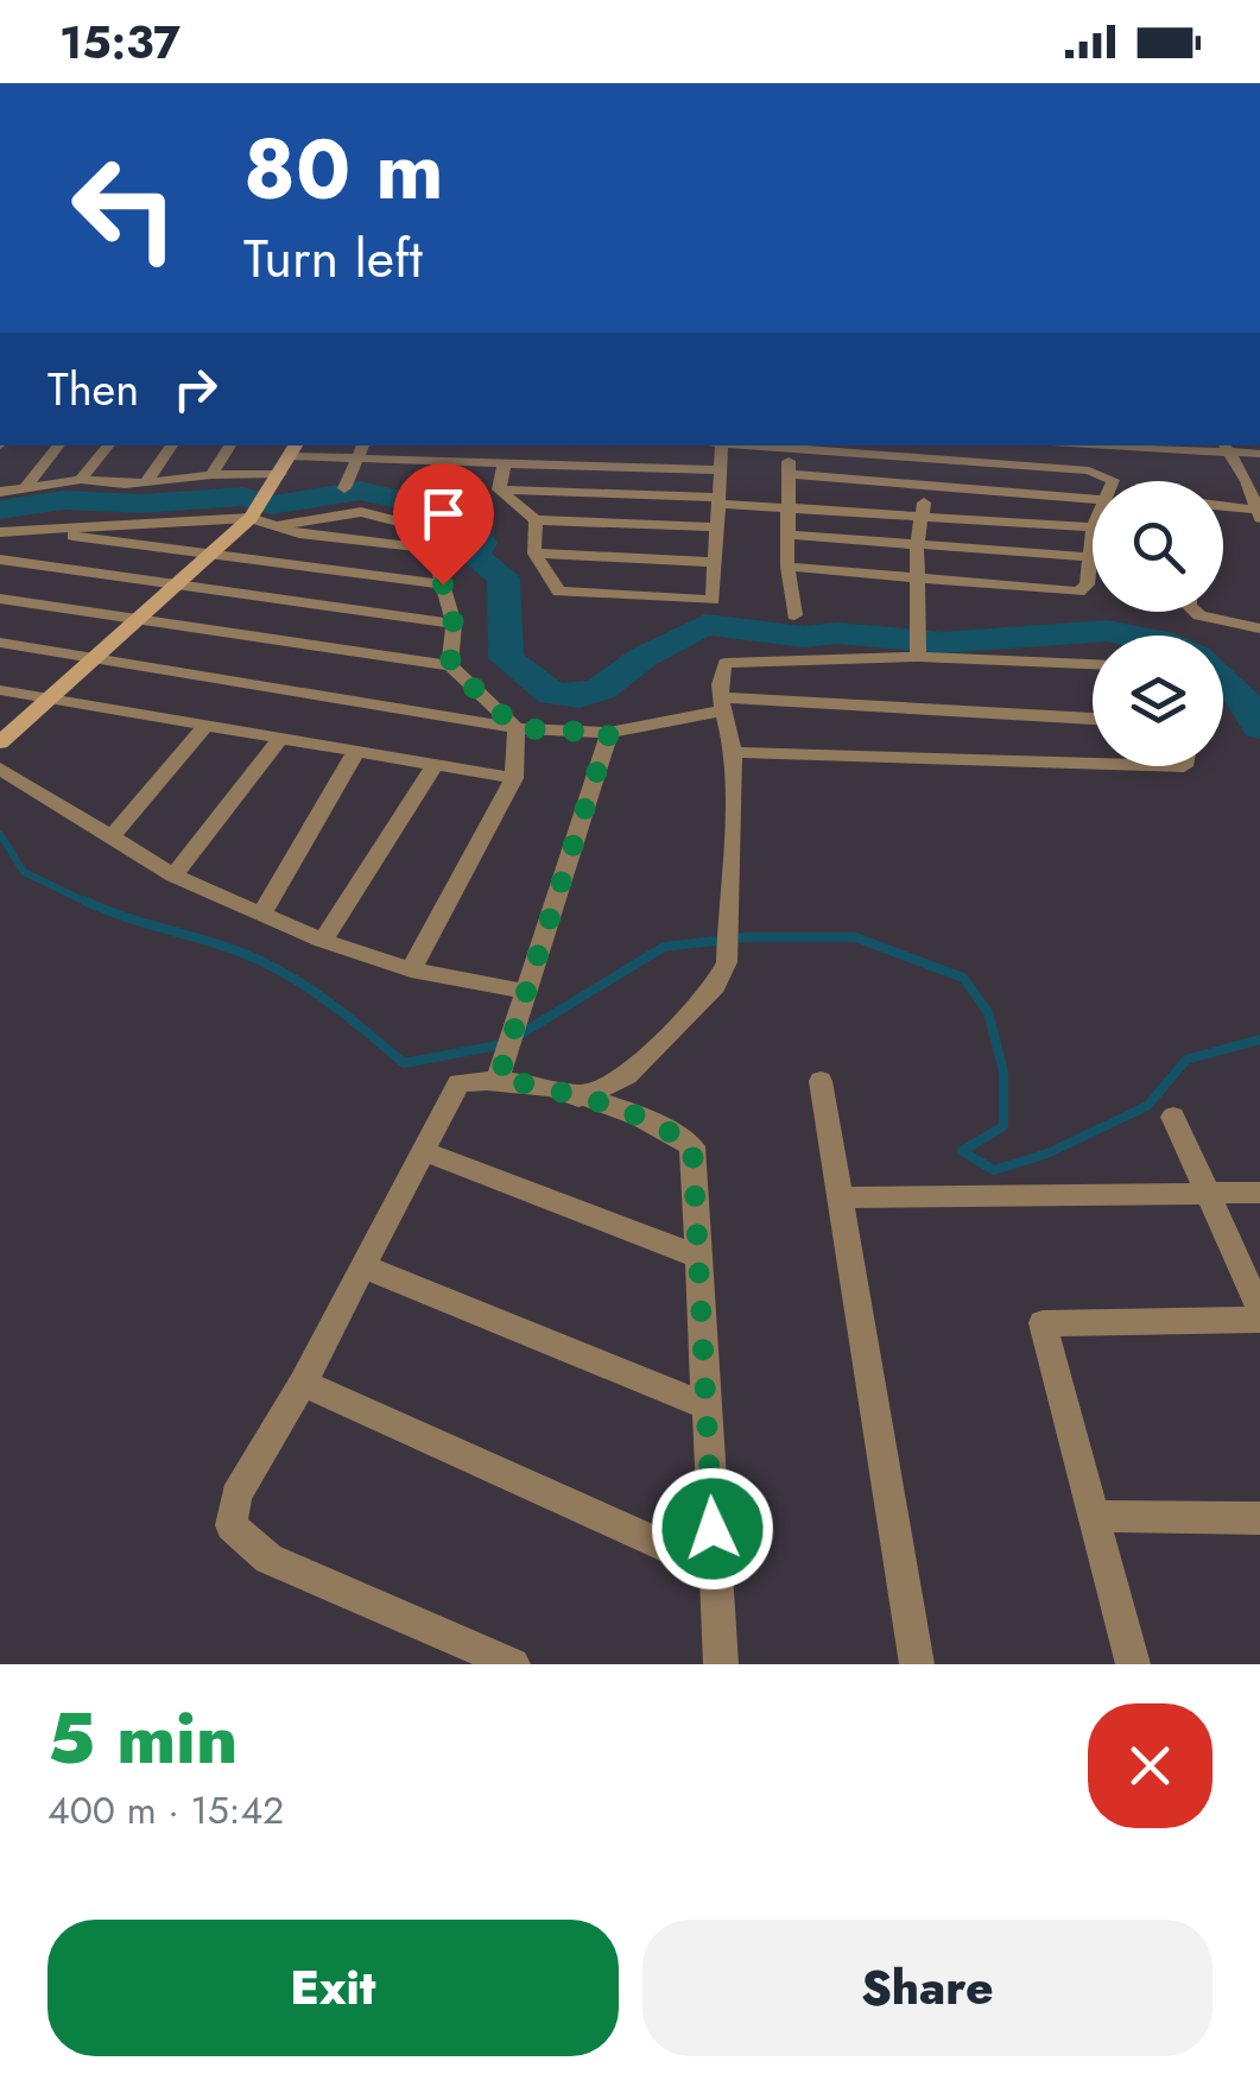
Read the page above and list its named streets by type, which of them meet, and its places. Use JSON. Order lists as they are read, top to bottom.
{
  "page": {
    "status": "15:37",
    "turn": ["80 m", "Turn left"],
    "then": "Then",
    "heading": ["5 min", "400 m · 15:42"],
    "buttons": ["Exit", "Share"]
  }
}
